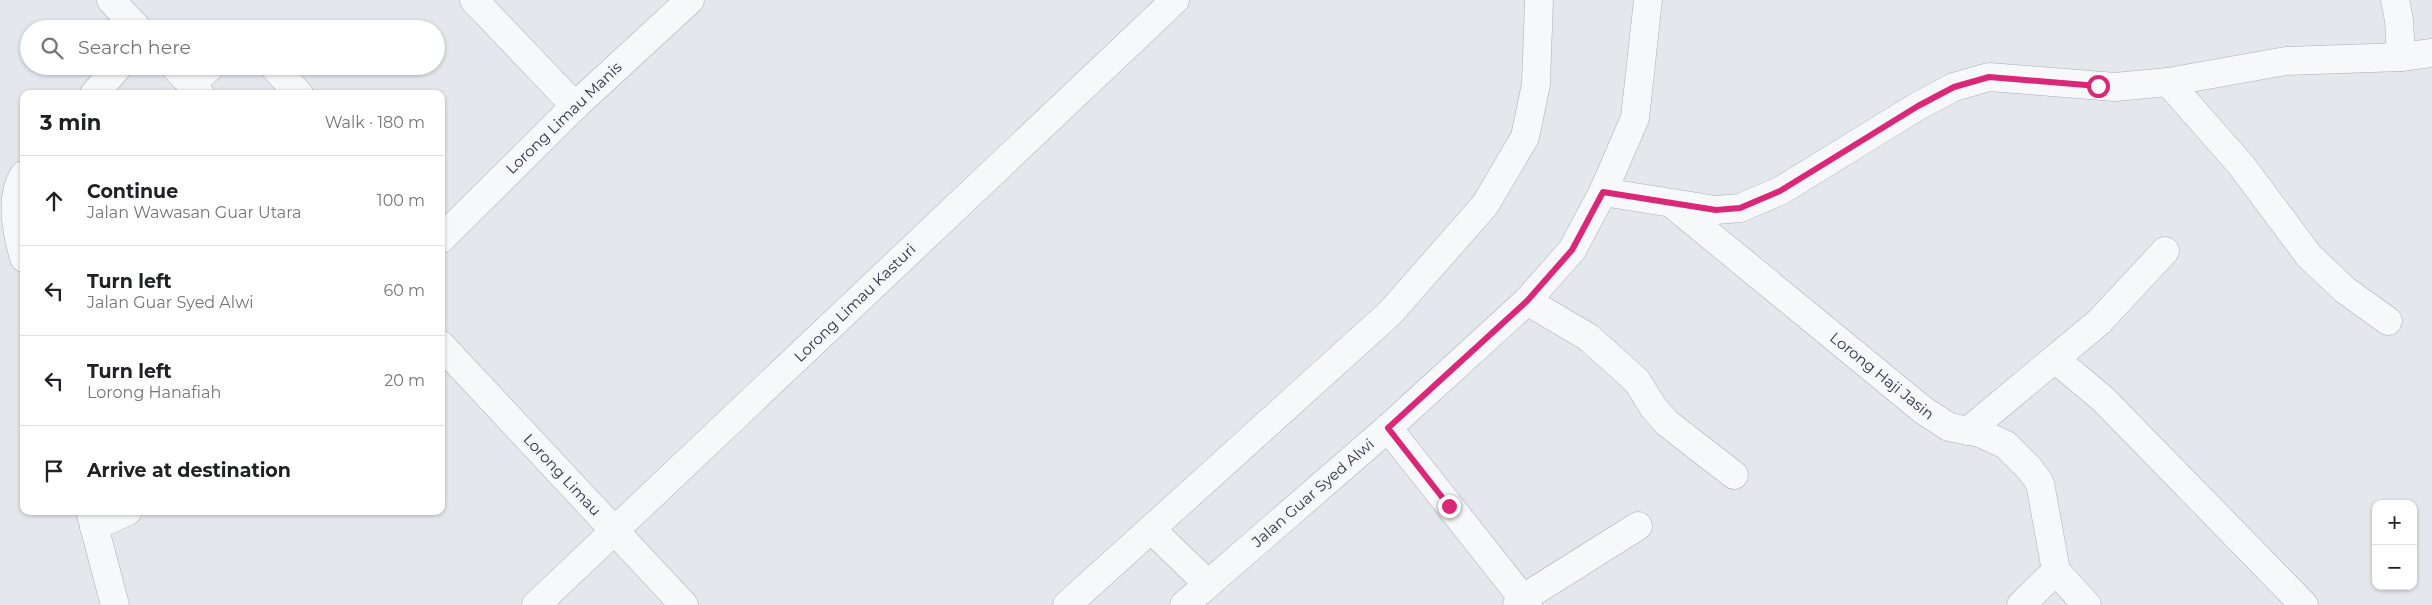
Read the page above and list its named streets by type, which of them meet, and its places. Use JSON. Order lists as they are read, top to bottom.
{
  "streets": {
    "street": [
      "Lorong Limau Manis",
      "Lorong Limau Kasturi",
      "Lorong Haji Jasin",
      "Lorong Limau",
      "Jalan Guar Syed Alwi"
    ]
  },
  "crossings": [
    ["Lorong Limau Kasturi", "Lorong Limau"]
  ],
  "page": {
    "search": "Search here",
    "heading": ["3 min", "Walk · 180 m"],
    "list": [
      ["Continue", "Jalan Wawasan Guar Utara", "100 m"],
      ["Turn left", "Jalan Guar Syed Alwi", "60 m"],
      ["Turn left", "Lorong Hanafiah", "20 m"],
      "Arrive at destination"
    ],
    "map_buttons": ["+", "−"]
  }
}
